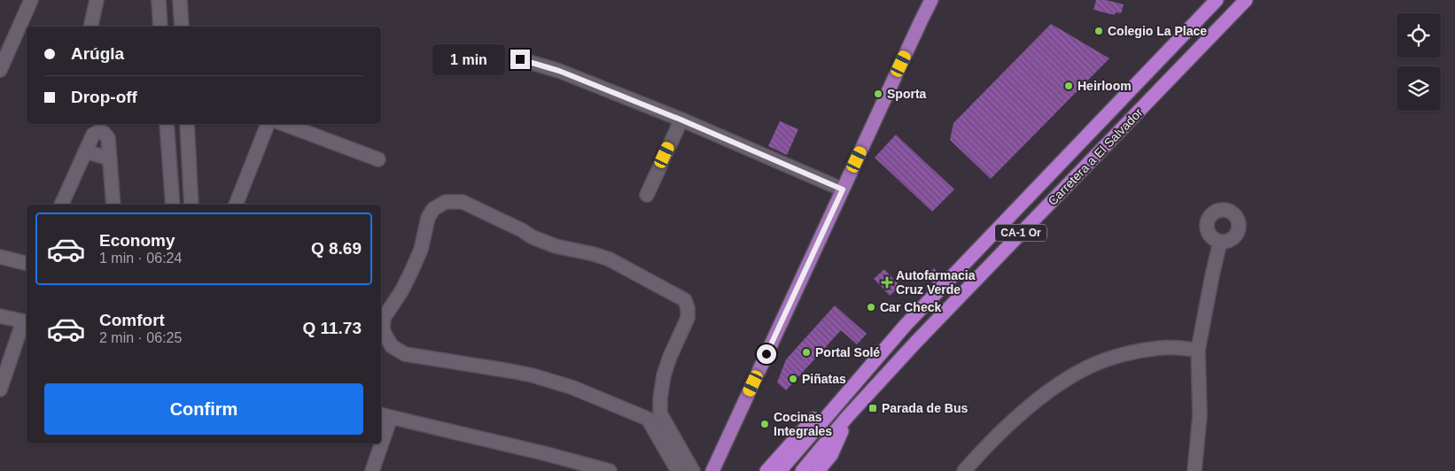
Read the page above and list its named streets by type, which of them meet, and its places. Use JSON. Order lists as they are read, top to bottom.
{
  "streets": {
    "highway": ["Carretera a El Salvador", "CA-1 Or"]
  },
  "places": {
    "other": [
      "Colegio La Place",
      "Heirloom",
      "Sporta",
      "Car Check",
      "Portal Solé",
      "Piñatas",
      "Cocinas Integrales"
    ],
    "health": ["Autofarmacia Cruz Verde"],
    "transit": ["Parada de Bus"]
  },
  "page": {
    "banner": ["Arúgla", "Drop-off"],
    "bubble": "1 min",
    "list": [
      {
        "name": "Economy",
        "note": "1 min · 06:24",
        "value": "Q 8.69"
      },
      {
        "name": "Comfort",
        "note": "2 min · 06:25",
        "value": "Q 11.73"
      }
    ],
    "buttons": "Confirm"
  }
}
